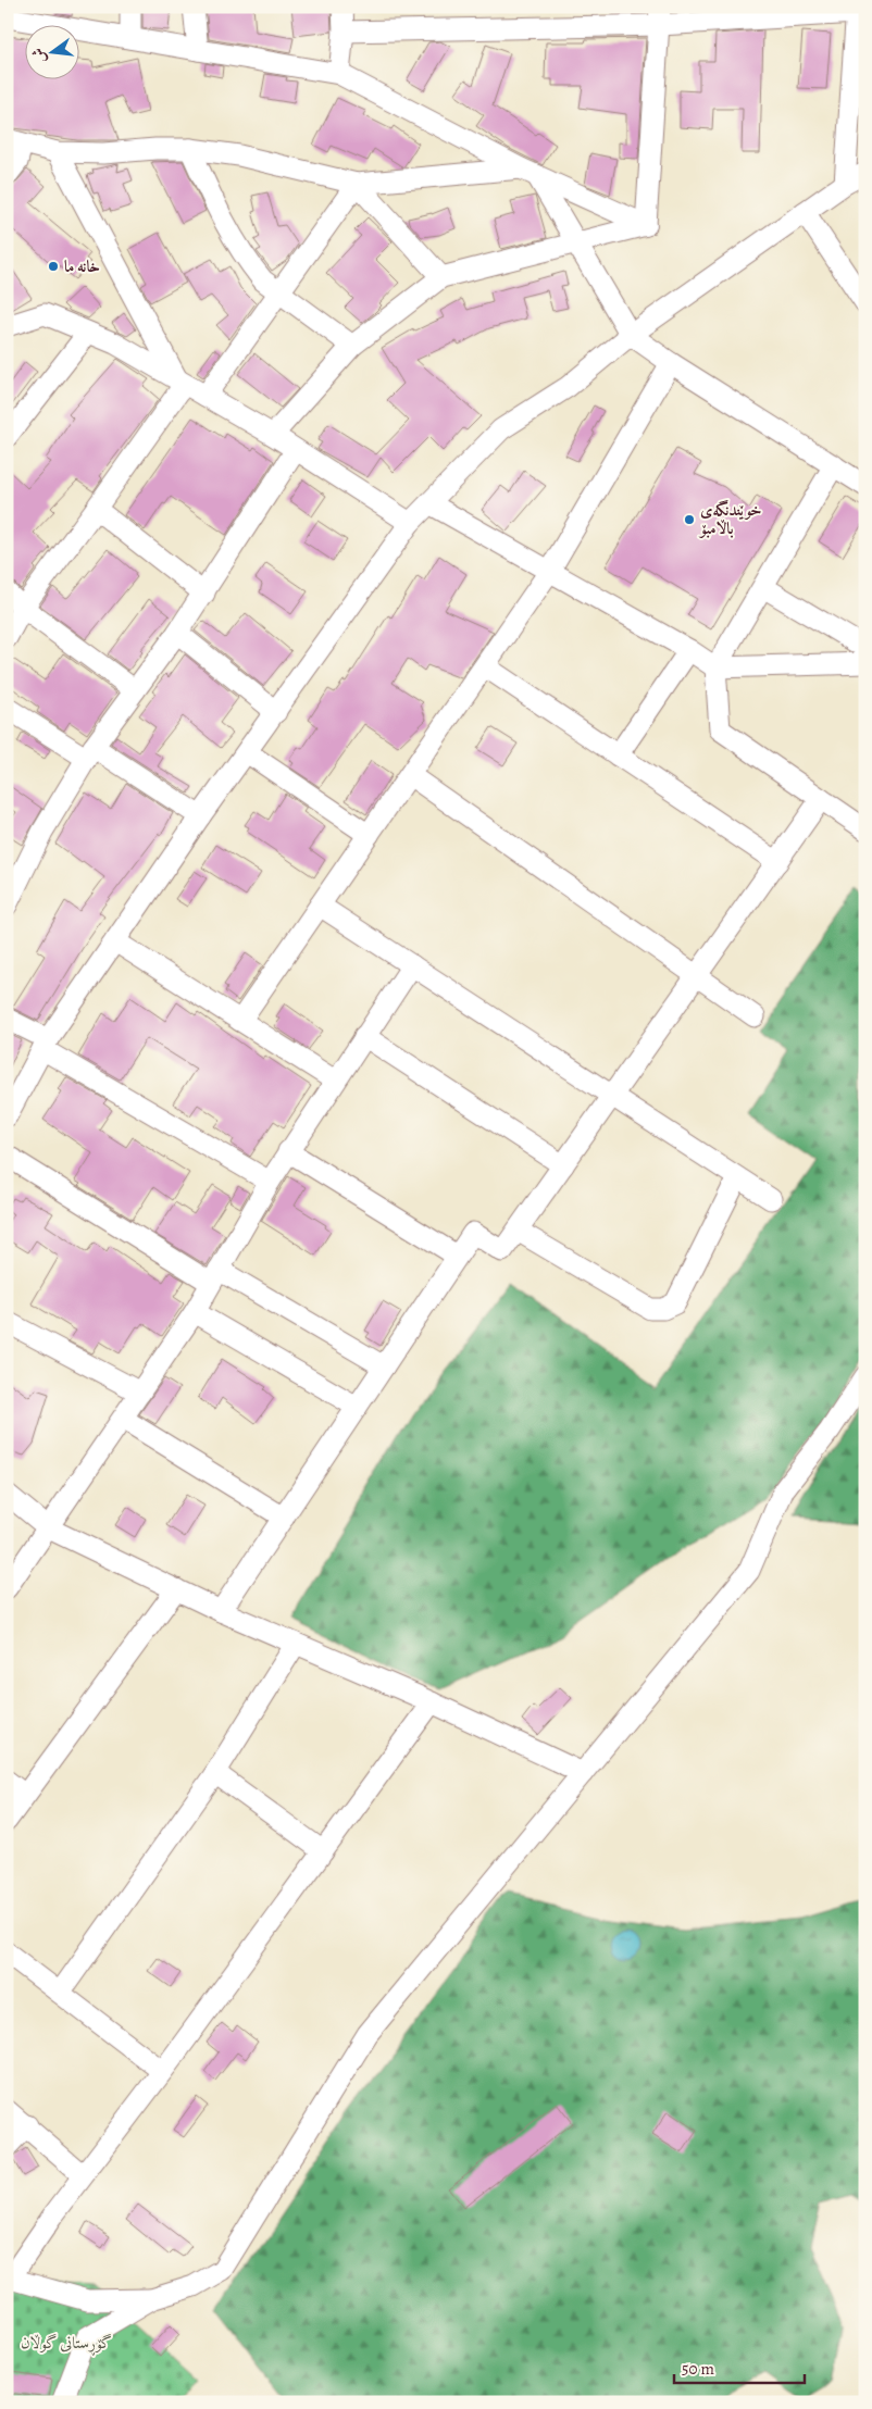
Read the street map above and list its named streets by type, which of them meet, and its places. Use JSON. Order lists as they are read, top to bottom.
{
  "parks": ["گۆڕستانی گوڵان"],
  "places": ["خانه ما", "خوێندنگەی باڵامبۆ"],
  "scale_bar": "50 m",
  "north": "left"
}
